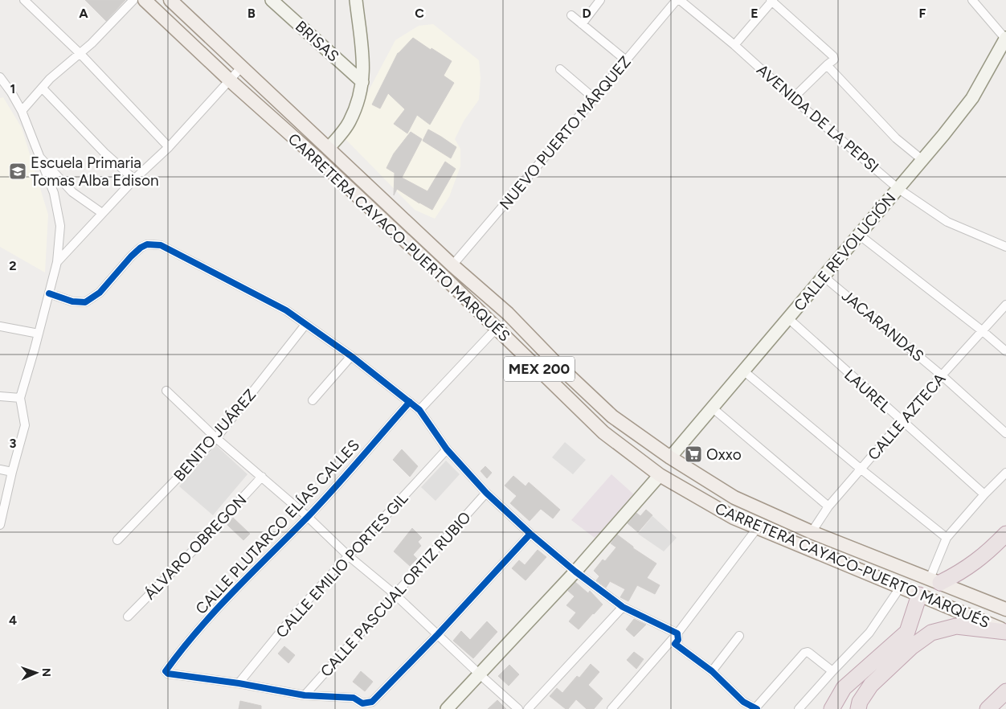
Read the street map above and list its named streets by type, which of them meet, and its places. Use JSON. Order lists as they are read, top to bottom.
{
  "streets": {
    "main road": ["CARRETERA CAYACO-PUERTO MARQUÉS", "MEX 200"],
    "street": [
      "BRISAS",
      "AVENIDA DE LA PEPSI",
      "NUEVO PUERTO MÁRQUEZ",
      "CALLE REVOLUCIÓN",
      "JACARANDAS",
      "LAUREL",
      "CALLE AZTECA",
      "BENITO JUÁREZ",
      "CALLE PLUTARCO ELÍAS CALLES",
      "ÁLVARO OBREGON",
      "CALLE EMILIO PORTES GIL",
      "CALLE PASCUAL ORTIZ RUBIO"
    ]
  },
  "crossings": [
    ["AVENIDA DE LA PEPSI", "CALLE REVOLUCIÓN"],
    ["NUEVO PUERTO MÁRQUEZ", "CARRETERA CAYACO-PUERTO MARQUÉS"],
    ["CARRETERA CAYACO-PUERTO MARQUÉS", "CALLE REVOLUCIÓN"],
    ["CARRETERA CAYACO-PUERTO MARQUÉS", "CALLE AZTECA"],
    ["CALLE REVOLUCIÓN", "JACARANDAS"],
    ["CALLE REVOLUCIÓN", "LAUREL"],
    ["JACARANDAS", "CALLE AZTECA"],
    ["LAUREL", "CALLE AZTECA"],
    ["CALLE PLUTARCO ELÍAS CALLES", "CALLE EMILIO PORTES GIL"]
  ],
  "places": {
    "school or university": ["Escuela Primaria Tomas Alba Edison"],
    "supermarket": ["Oxxo"]
  },
  "north": "right",
  "grid": {
    "columns": [
      "A",
      "B",
      "C",
      "D",
      "E",
      "F"
    ],
    "rows": [
      "1",
      "2",
      "3",
      "4"
    ]
  }
}
